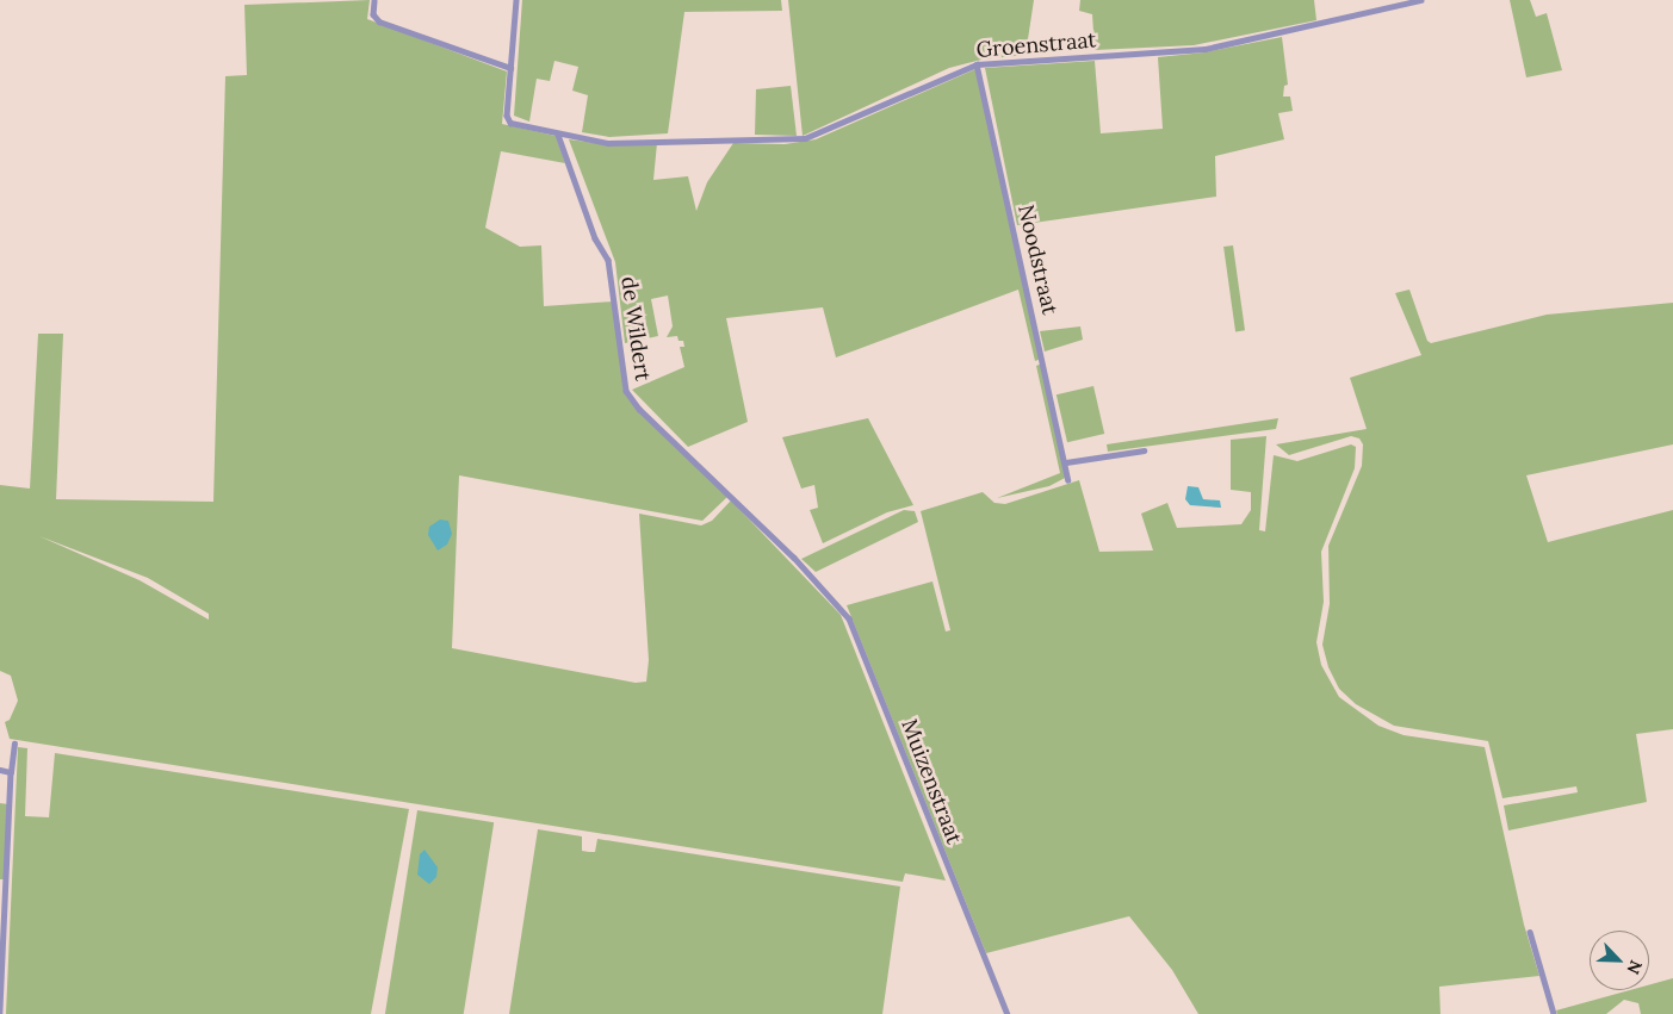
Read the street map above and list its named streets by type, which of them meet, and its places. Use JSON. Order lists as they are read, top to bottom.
{
  "streets": {
    "street": [
      "Groenstraat",
      "Noodstraat",
      "de Wildert",
      "Muizenstraat"
    ]
  },
  "crossings": [
    ["Groenstraat", "Noodstraat"],
    ["Groenstraat", "de Wildert"],
    ["de Wildert", "Muizenstraat"]
  ],
  "north": "bottom right"
}
